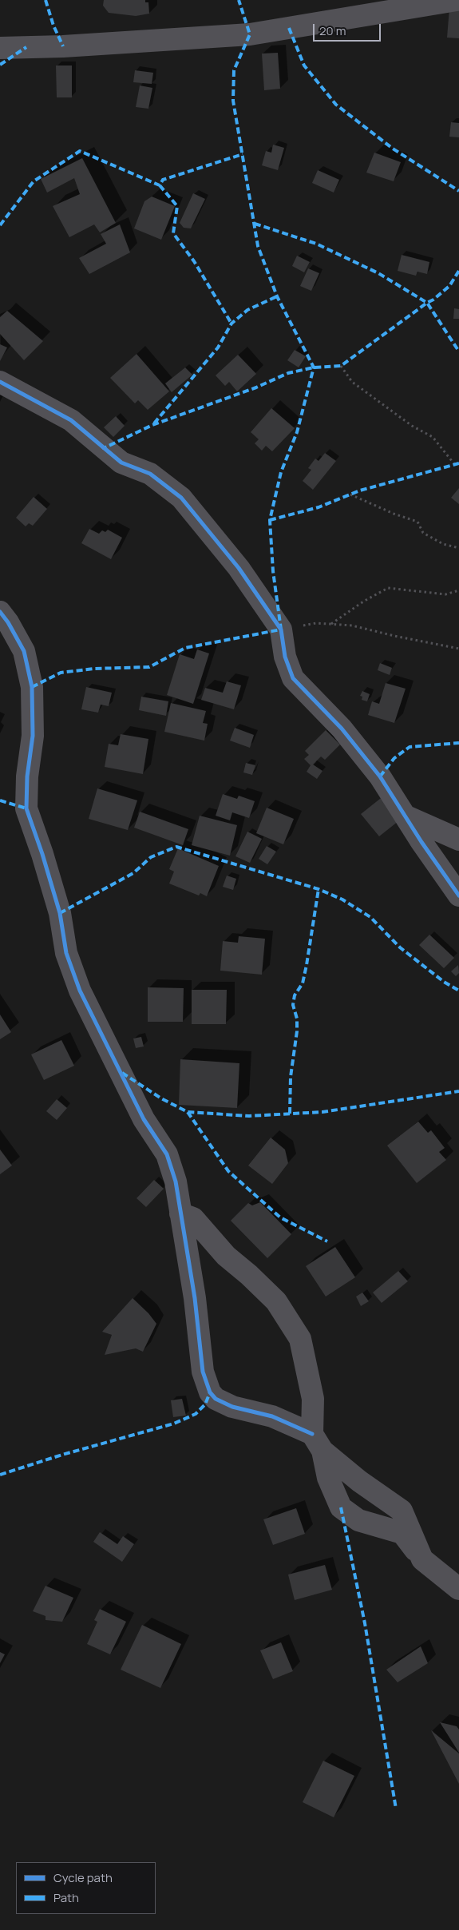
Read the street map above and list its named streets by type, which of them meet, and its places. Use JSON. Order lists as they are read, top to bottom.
{
  "legend": ["Cycle path", "Path"],
  "scale_bar": "20 m"
}
